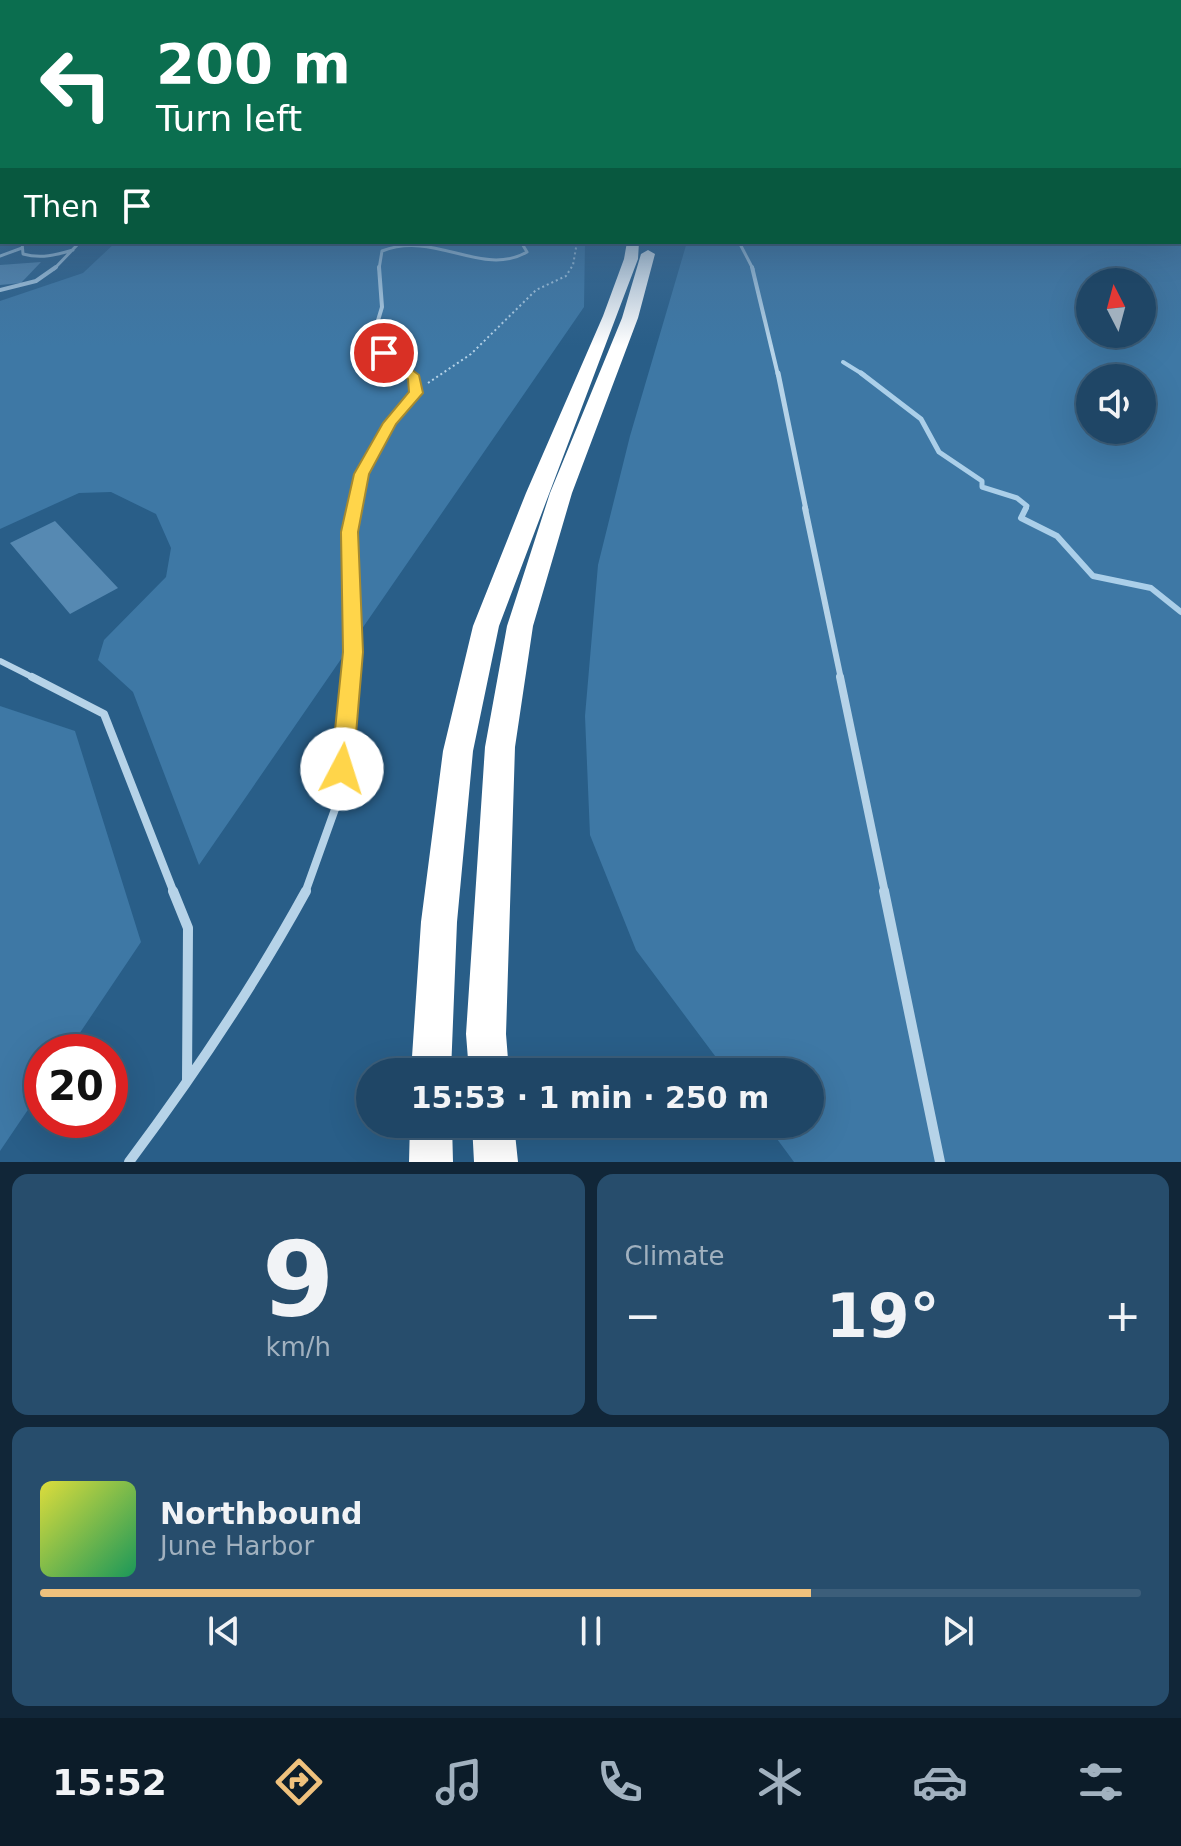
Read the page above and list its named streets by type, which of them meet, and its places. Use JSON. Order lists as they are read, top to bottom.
{
  "north": "top",
  "page": {
    "turn": ["200 m", "Turn left"],
    "then": "Then",
    "limit": "20",
    "trip": "15:53 · 1 min · 250 m",
    "tile": [
      ["9", "km/h"],
      "Climate"
    ],
    "heat": ["−", "19°", "+"],
    "song": ["Northbound", "June Harbor"],
    "tabs": "15:52"
  }
}
